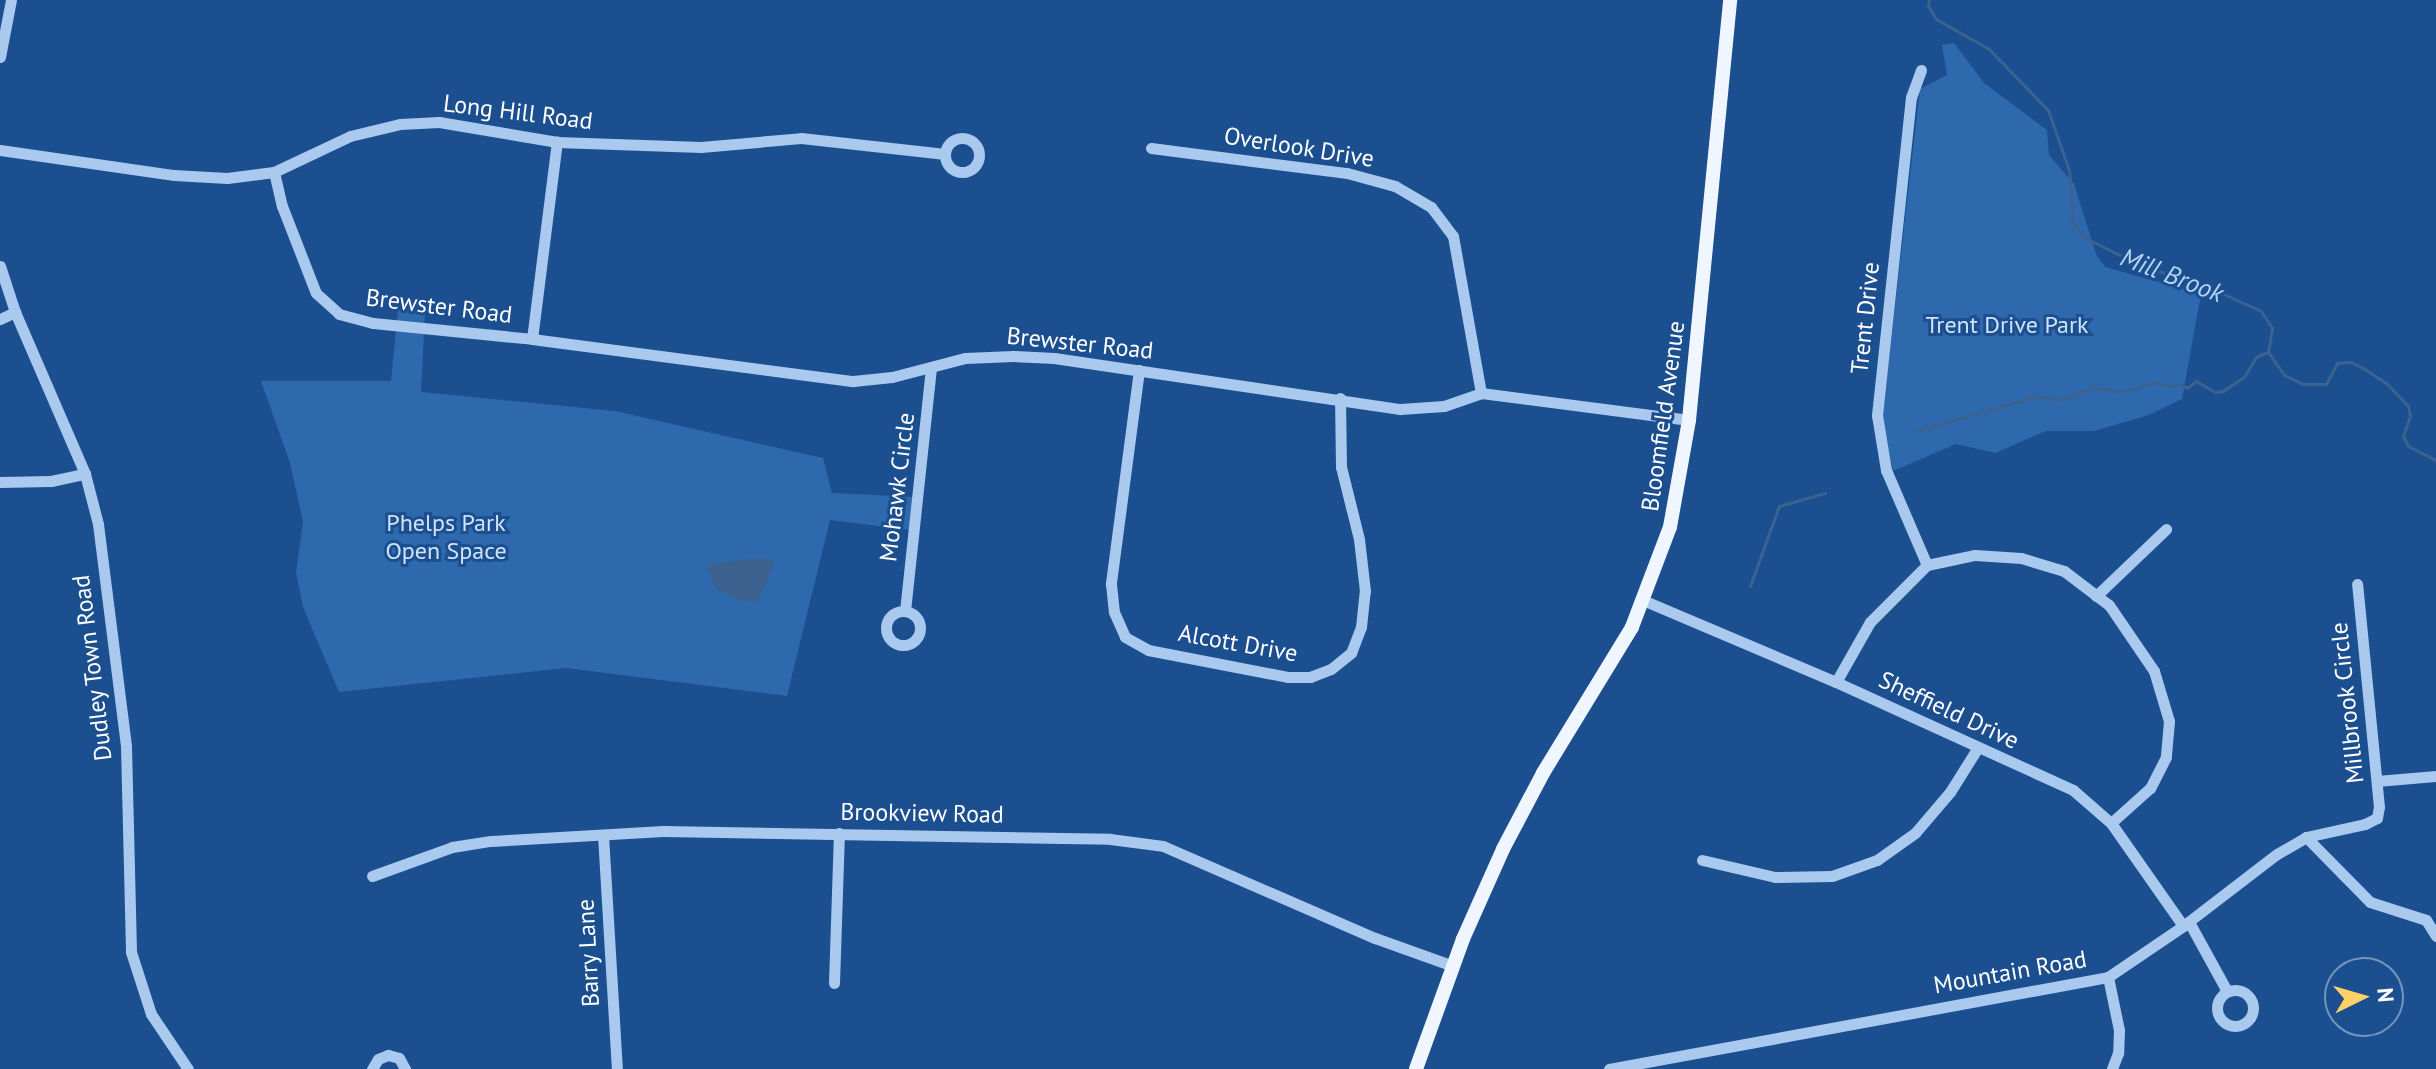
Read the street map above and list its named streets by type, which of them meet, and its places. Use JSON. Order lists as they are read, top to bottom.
{
  "streets": {
    "main road": ["Bloomfield Avenue"],
    "street": [
      "Long Hill Road",
      "Overlook Drive",
      "Brewster Road",
      "Trent Drive",
      "Mohawk Circle",
      "Alcott Drive",
      "Dudley Town Road",
      "Millbrook Circle",
      "Sheffield Drive",
      "Brookview Road",
      "Barry Lane",
      "Mountain Road"
    ]
  },
  "crossings": [
    ["Long Hill Road", "Brewster Road"],
    ["Overlook Drive", "Brewster Road"],
    ["Brewster Road", "Bloomfield Avenue"],
    ["Brewster Road", "Mohawk Circle"],
    ["Brewster Road", "Alcott Drive"],
    ["Bloomfield Avenue", "Sheffield Drive"],
    ["Bloomfield Avenue", "Brookview Road"],
    ["Millbrook Circle", "Mountain Road"],
    ["Sheffield Drive", "Mountain Road"],
    ["Brookview Road", "Barry Lane"]
  ],
  "water": ["Mill Brook"],
  "parks": ["Trent Drive Park", "Phelps Park Open Space"],
  "north": "right"
}
